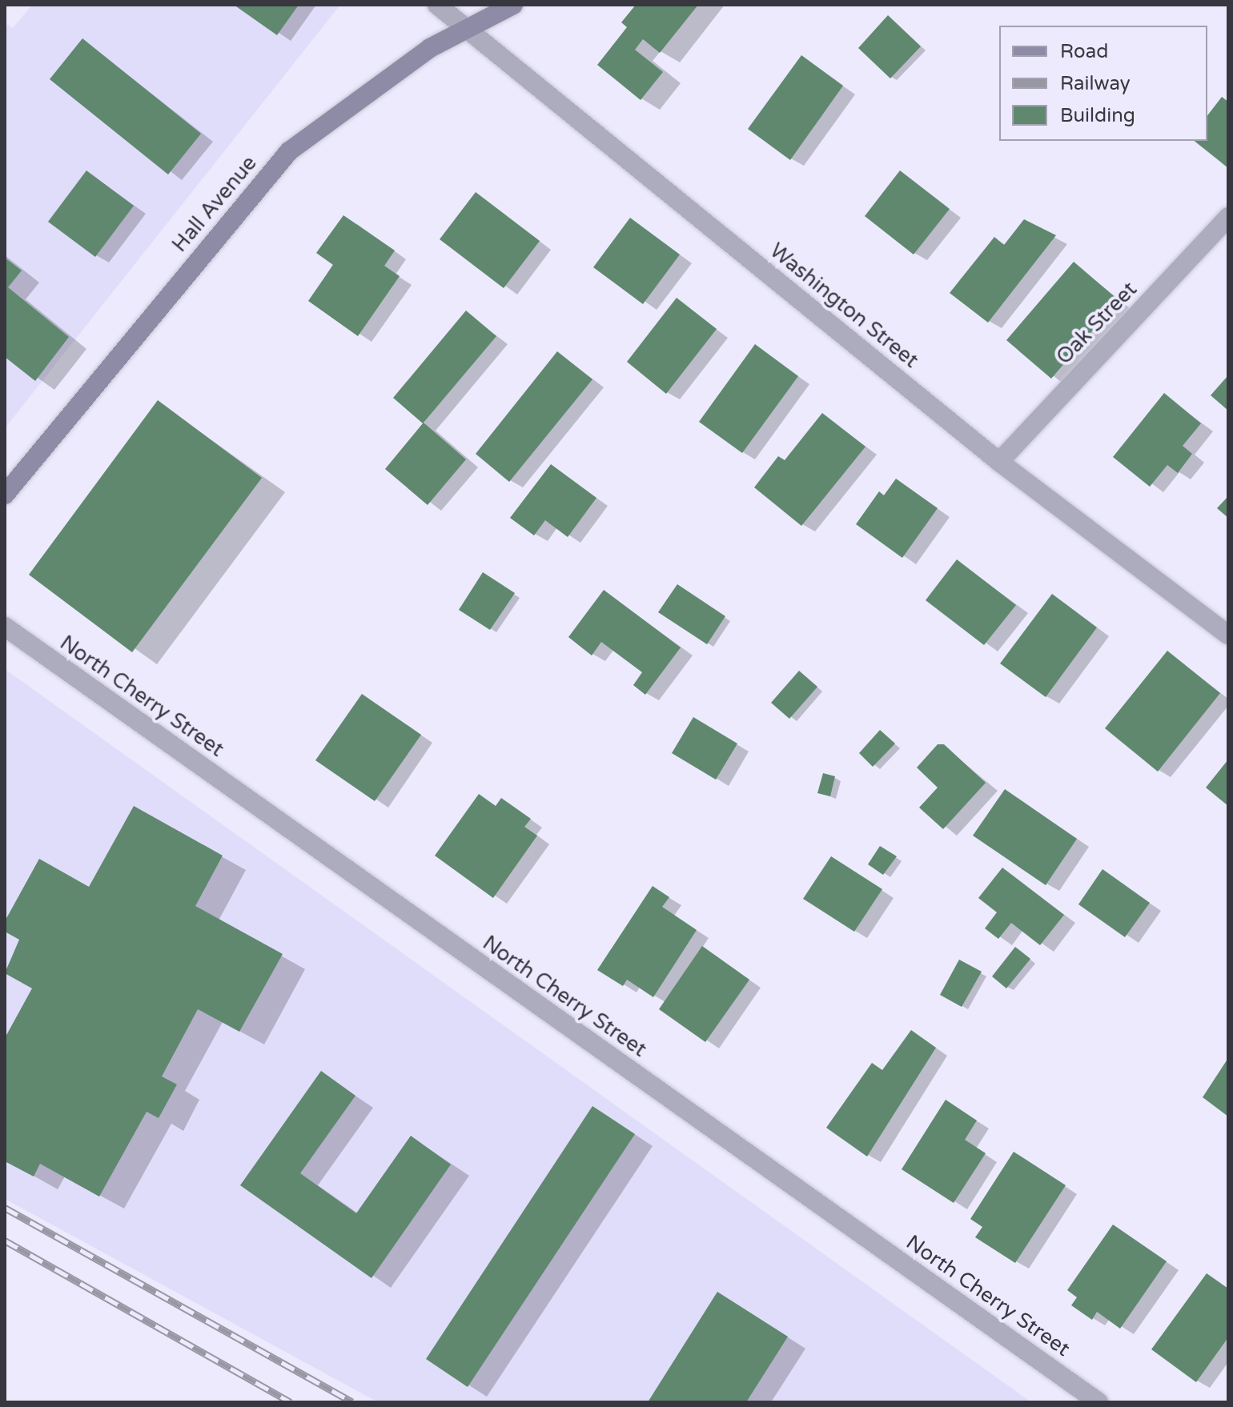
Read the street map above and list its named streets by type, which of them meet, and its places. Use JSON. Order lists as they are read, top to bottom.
{
  "streets": {
    "main road": ["Hall Avenue"],
    "street": ["Washington Street", "Oak Street", "North Cherry Street"]
  },
  "crossings": [
    ["Hall Avenue", "Washington Street"],
    ["Washington Street", "Oak Street"]
  ],
  "legend": ["Road", "Railway", "Building"]
}
